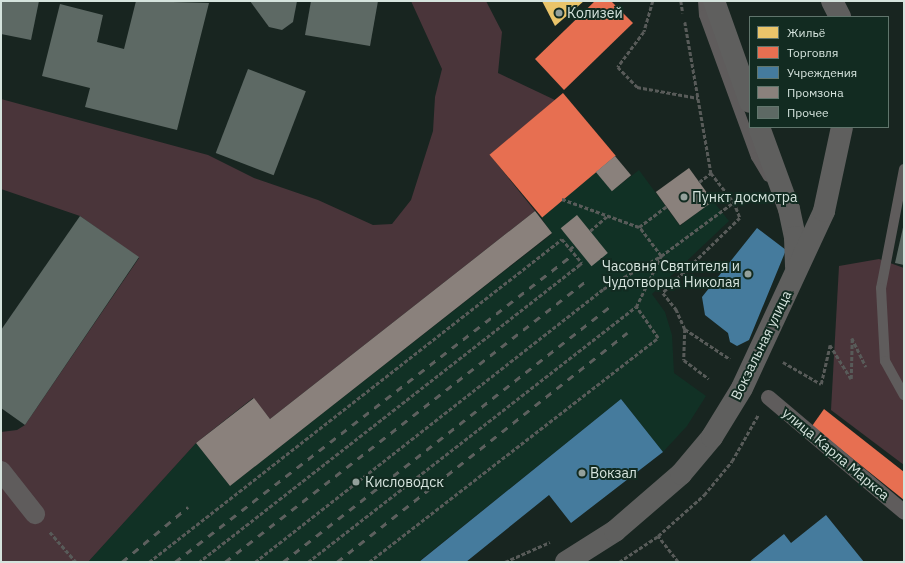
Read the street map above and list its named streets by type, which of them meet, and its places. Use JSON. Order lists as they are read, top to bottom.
{
  "streets": {
    "main road": ["Вокзальная улица"],
    "street": ["улица Карла Маркса"]
  },
  "places": [
    "Колизей",
    "Пункт досмотра",
    "Часовня Святителя и Чудотворца Николая",
    "Вокзал",
    "Кисловодск"
  ],
  "legend": [
    "Жильё",
    "Торговля",
    "Учреждения",
    "Промзона",
    "Прочее"
  ]
}
